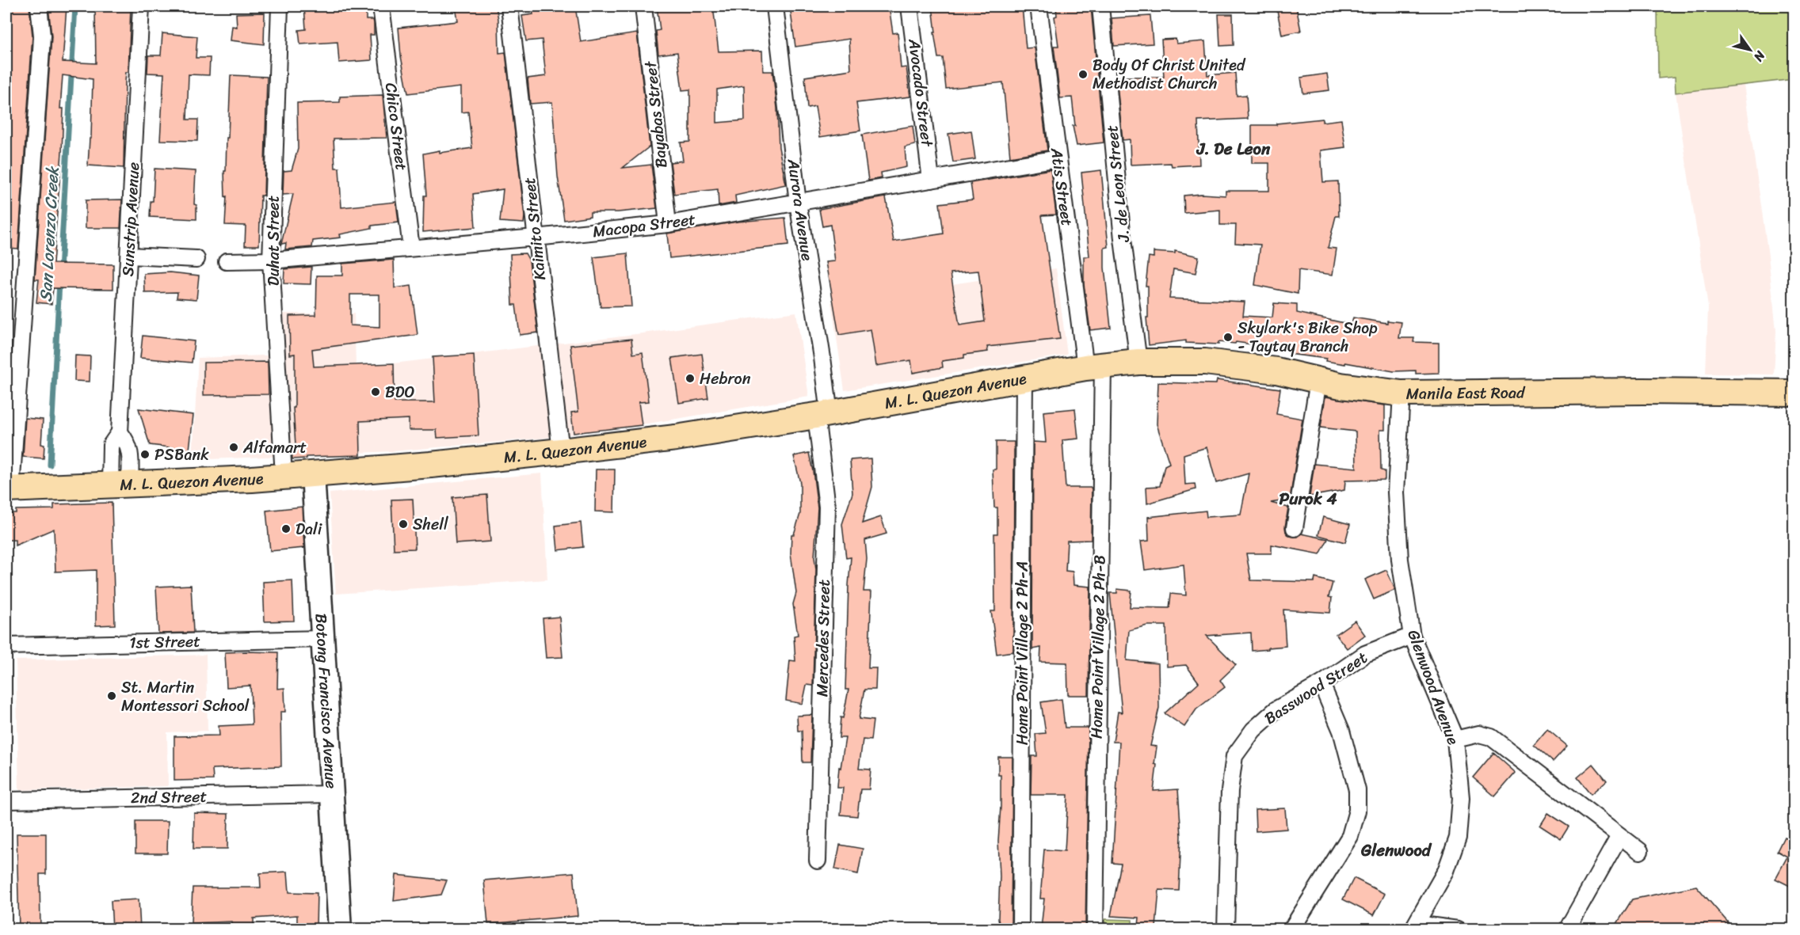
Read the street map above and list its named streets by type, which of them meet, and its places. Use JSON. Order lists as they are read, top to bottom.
{
  "streets": {
    "main road": ["M. L. Quezon Avenue", "Manila East Road"],
    "street": [
      "Avocado Street",
      "Bayabas Street",
      "Chico Street",
      "J. de Leon Street",
      "Atis Street",
      "Aurora Avenue",
      "Sunstrip Avenue",
      "Macopa Street",
      "Kaimito Street",
      "Duhat Street",
      "Mercedes Street",
      "1st Street",
      "Home Point Village 2 Ph-B",
      "Home Point Village 2 Ph-A",
      "Glenwood Avenue",
      "Basswood Street",
      "Botong Francisco Avenue",
      "2nd Street"
    ]
  },
  "crossings": [
    ["Avocado Street", "Macopa Street"],
    ["Bayabas Street", "Macopa Street"],
    ["Chico Street", "Macopa Street"],
    ["J. de Leon Street", "M. L. Quezon Avenue"],
    ["J. de Leon Street", "Manila East Road"],
    ["Atis Street", "Macopa Street"],
    ["Atis Street", "M. L. Quezon Avenue"],
    ["Atis Street", "Home Point Village 2 Ph-B"],
    ["Aurora Avenue", "Macopa Street"],
    ["Aurora Avenue", "M. L. Quezon Avenue"],
    ["Aurora Avenue", "Mercedes Street"],
    ["Sunstrip Avenue", "M. L. Quezon Avenue"],
    ["Macopa Street", "Kaimito Street"],
    ["Macopa Street", "Duhat Street"],
    ["Kaimito Street", "M. L. Quezon Avenue"],
    ["Duhat Street", "M. L. Quezon Avenue"],
    ["M. L. Quezon Avenue", "Manila East Road"],
    ["M. L. Quezon Avenue", "Mercedes Street"],
    ["M. L. Quezon Avenue", "Home Point Village 2 Ph-B"],
    ["M. L. Quezon Avenue", "Home Point Village 2 Ph-A"],
    ["M. L. Quezon Avenue", "Botong Francisco Avenue"],
    ["Manila East Road", "Glenwood Avenue"],
    ["1st Street", "Botong Francisco Avenue"],
    ["Glenwood Avenue", "Basswood Street"],
    ["Botong Francisco Avenue", "2nd Street"]
  ],
  "districts": ["J. De Leon", "Purok 4", "Glenwood"],
  "water": ["San Lorenzo Creek"],
  "places": [
    "Body Of Christ United Methodist Church",
    "Skylark's Bike Shop - Taytay Branch",
    "Hebron",
    "BDO",
    "Alfamart",
    "PSBank",
    "Shell",
    "Dali",
    "St. Martin Montessori School"
  ],
  "north": "bottom right"
}
